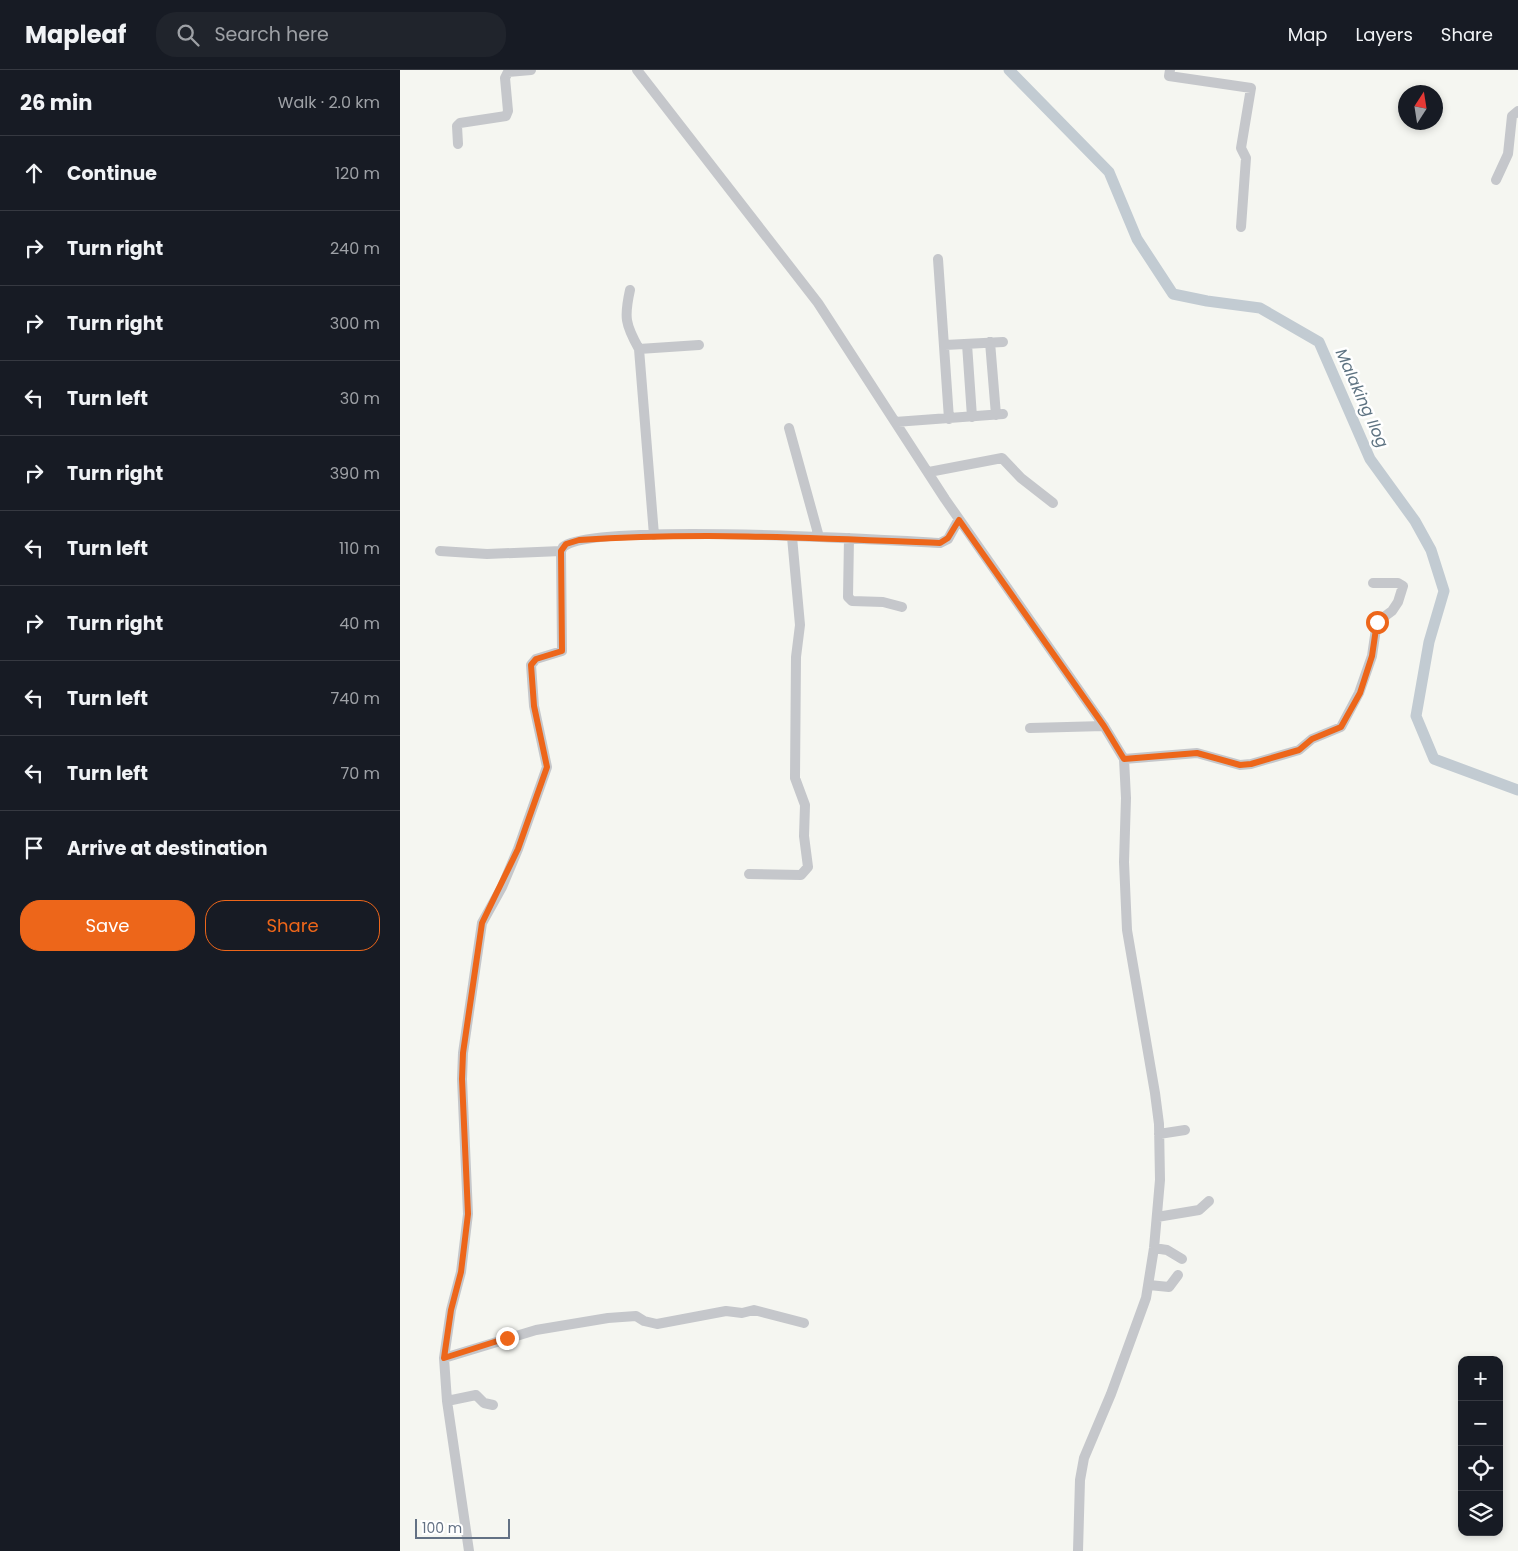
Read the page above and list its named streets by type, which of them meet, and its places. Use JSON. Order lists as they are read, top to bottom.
{
  "water": ["Malaking Ilog"],
  "scale_bar": "100 m",
  "north": "top",
  "page": {
    "header": "Mapleaf",
    "search": "Search here",
    "nav": ["Map", "Layers", "Share"],
    "heading": ["26 min", "Walk · 2.0 km"],
    "list": [
      ["Continue", "120 m"],
      ["Turn right", "240 m"],
      ["Turn right", "300 m"],
      ["Turn left", "30 m"],
      ["Turn right", "390 m"],
      ["Turn left", "110 m"],
      ["Turn right", "40 m"],
      ["Turn left", "740 m"],
      ["Turn left", "70 m"],
      "Arrive at destination"
    ],
    "buttons": ["Save", "Share"],
    "map_buttons": ["+", "−"],
    "scale": "100 m"
  }
}
